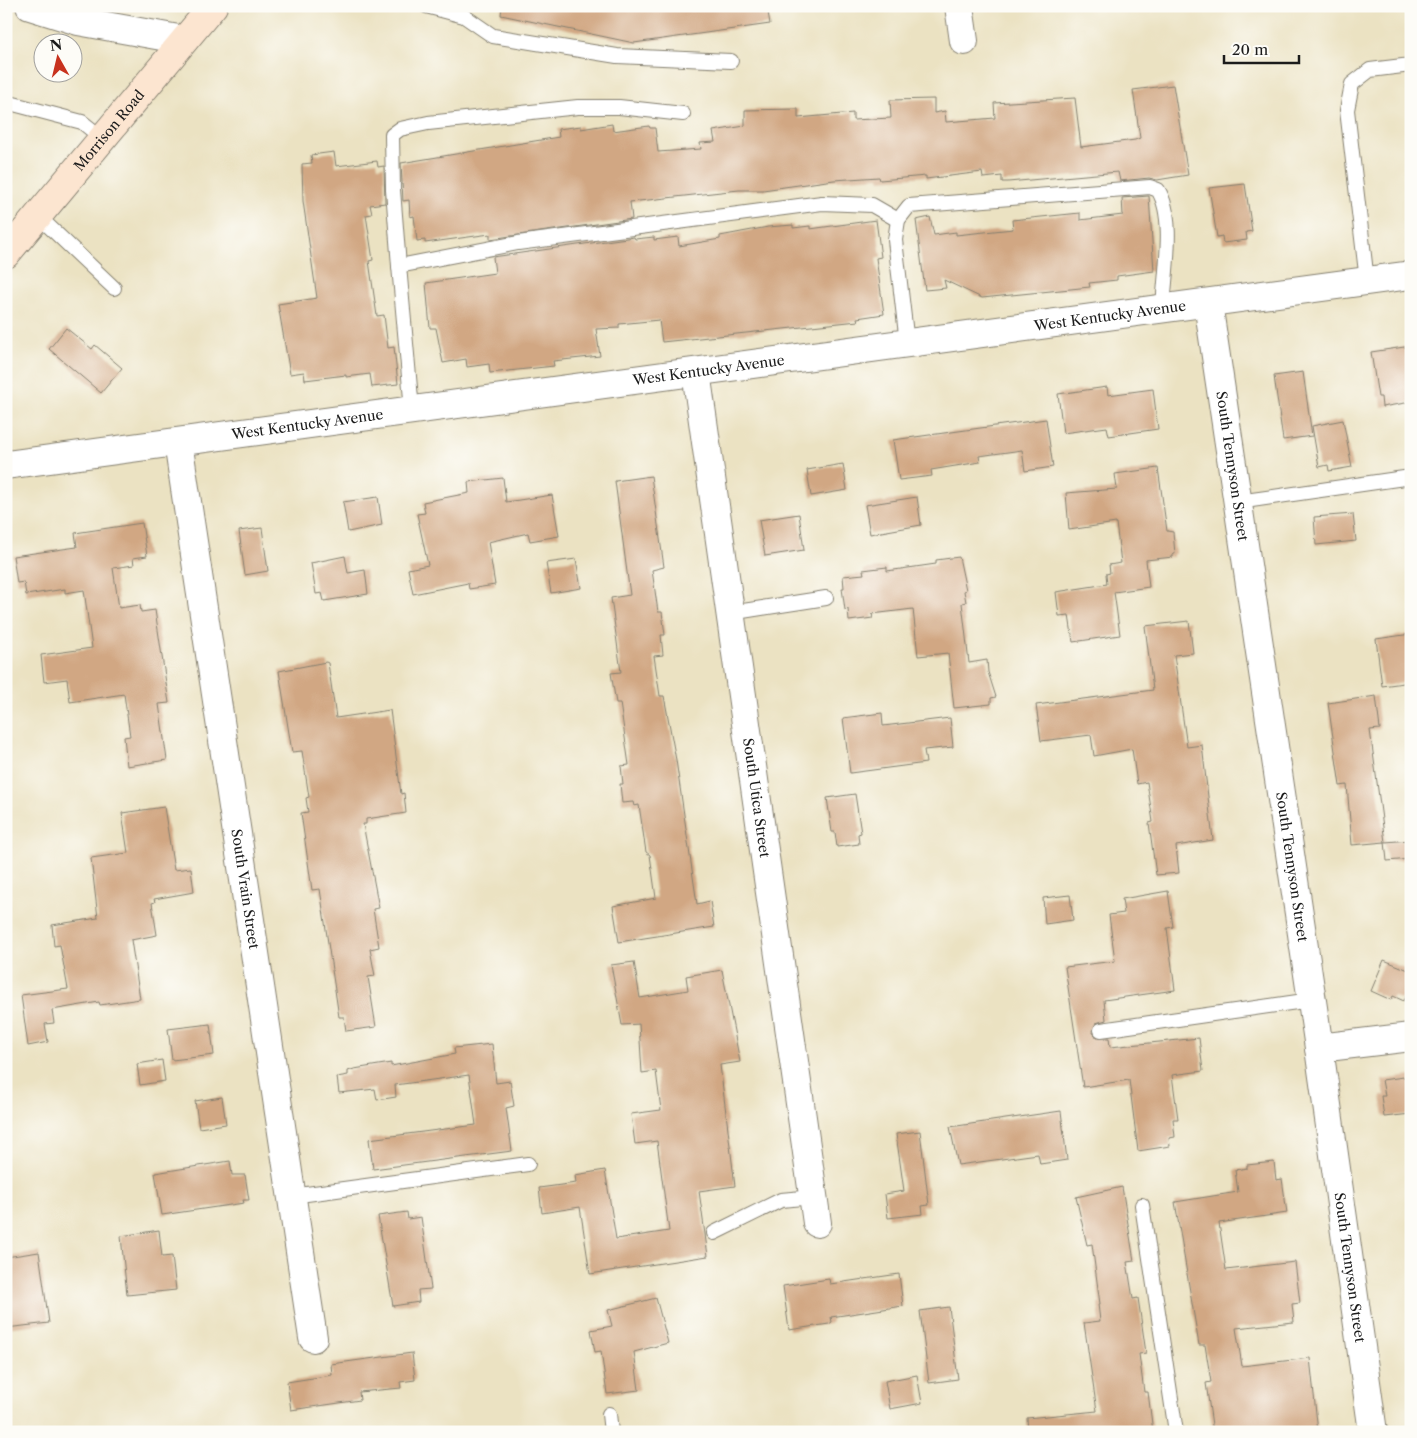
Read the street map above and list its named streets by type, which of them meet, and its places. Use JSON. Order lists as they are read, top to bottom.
{
  "streets": {
    "main road": ["Morrison Road"],
    "street": [
      "West Kentucky Avenue",
      "South Tennyson Street",
      "South Utica Street",
      "South Vrain Street"
    ]
  },
  "crossings": [
    ["West Kentucky Avenue", "South Tennyson Street"],
    ["West Kentucky Avenue", "South Utica Street"],
    ["West Kentucky Avenue", "South Vrain Street"]
  ],
  "scale_bar": "20 m",
  "north": "top"
}
